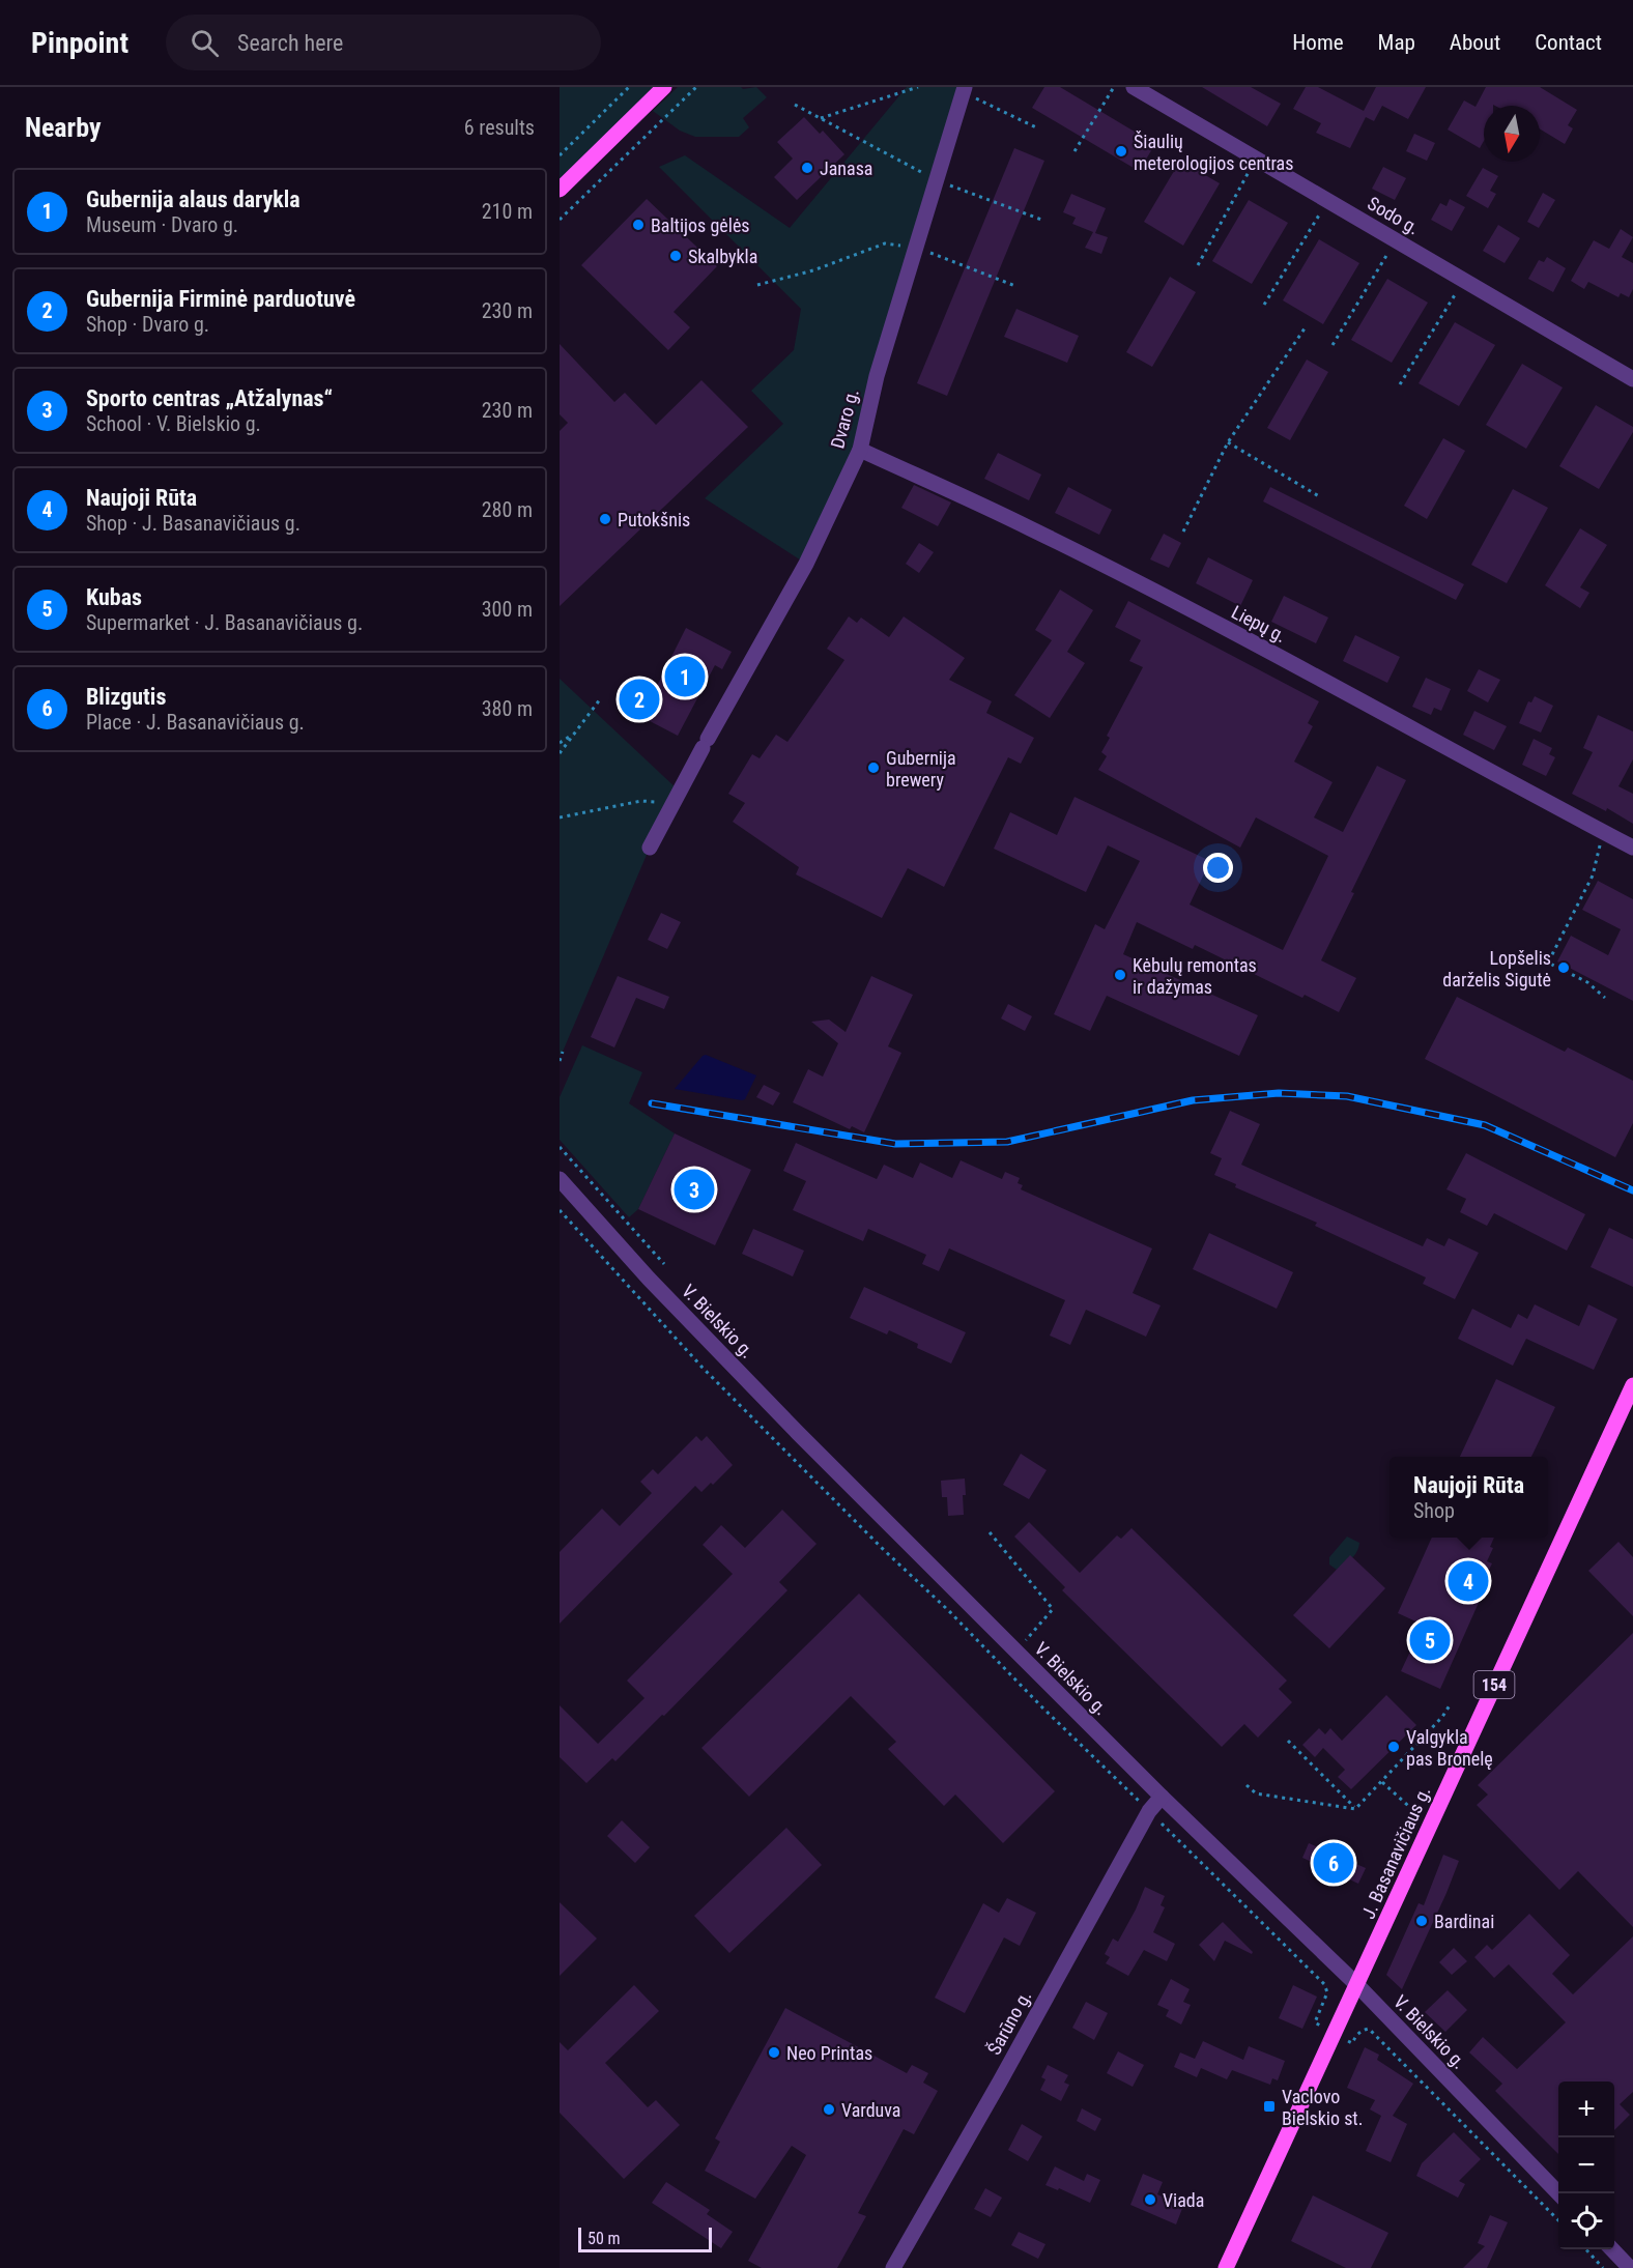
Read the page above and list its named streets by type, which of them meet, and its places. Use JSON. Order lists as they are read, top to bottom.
{
  "streets": {
    "main road": ["154", "J. Basanavičiaus g."],
    "street": [
      "Sodo g.",
      "Dvaro g.",
      "Liepų g.",
      "V. Bielskio g.",
      "Šarūno g."
    ]
  },
  "crossings": [
    ["Dvaro g.", "Liepų g."],
    ["V. Bielskio g.", "J. Basanavičiaus g."],
    ["V. Bielskio g.", "Šarūno g."]
  ],
  "places": {
    "other": [
      "Šiaulių meterologijos centras",
      "Janasa",
      "Baltijos gėlės",
      "Skalbykla",
      "Putokšnis",
      "Gubernija brewery",
      "Lopšelis darželis Sigutė",
      "Kėbulų remontas ir dažymas",
      "Valgykla pas Bronelę",
      "Bardinai",
      "Neo Printas",
      "Varduva",
      "Viada"
    ],
    "transit": ["Vaclovo Bielskio st."]
  },
  "scale_bar": "50 m",
  "north": "bottom",
  "page": {
    "header": "Pinpoint",
    "search": "Search here",
    "nav": [
      "Home",
      "Map",
      "About",
      "Contact"
    ],
    "heading": ["Nearby", "6 results"],
    "list": [
      {
        "mark": "1",
        "name": "Gubernija alaus darykla",
        "note": "Museum · Dvaro g.",
        "value": "210 m"
      },
      {
        "mark": "2",
        "name": "Gubernija Firminė parduotuvė",
        "note": "Shop · Dvaro g.",
        "value": "230 m"
      },
      {
        "mark": "3",
        "name": "Sporto centras „Atžalynas“",
        "note": "School · V. Bielskio g.",
        "value": "230 m"
      },
      {
        "mark": "4",
        "name": "Naujoji Rūta",
        "note": "Shop · J. Basanavičiaus g.",
        "value": "280 m"
      },
      {
        "mark": "5",
        "name": "Kubas",
        "note": "Supermarket · J. Basanavičiaus g.",
        "value": "300 m"
      },
      {
        "mark": "6",
        "name": "Blizgutis",
        "note": "Place · J. Basanavičiaus g.",
        "value": "380 m"
      }
    ],
    "pins": [
      "1",
      "2",
      "3",
      "4",
      "5",
      "6"
    ],
    "popup": ["Naujoji Rūta", "Shop"],
    "map_buttons": ["+", "−"],
    "scale": "50 m"
  }
}
